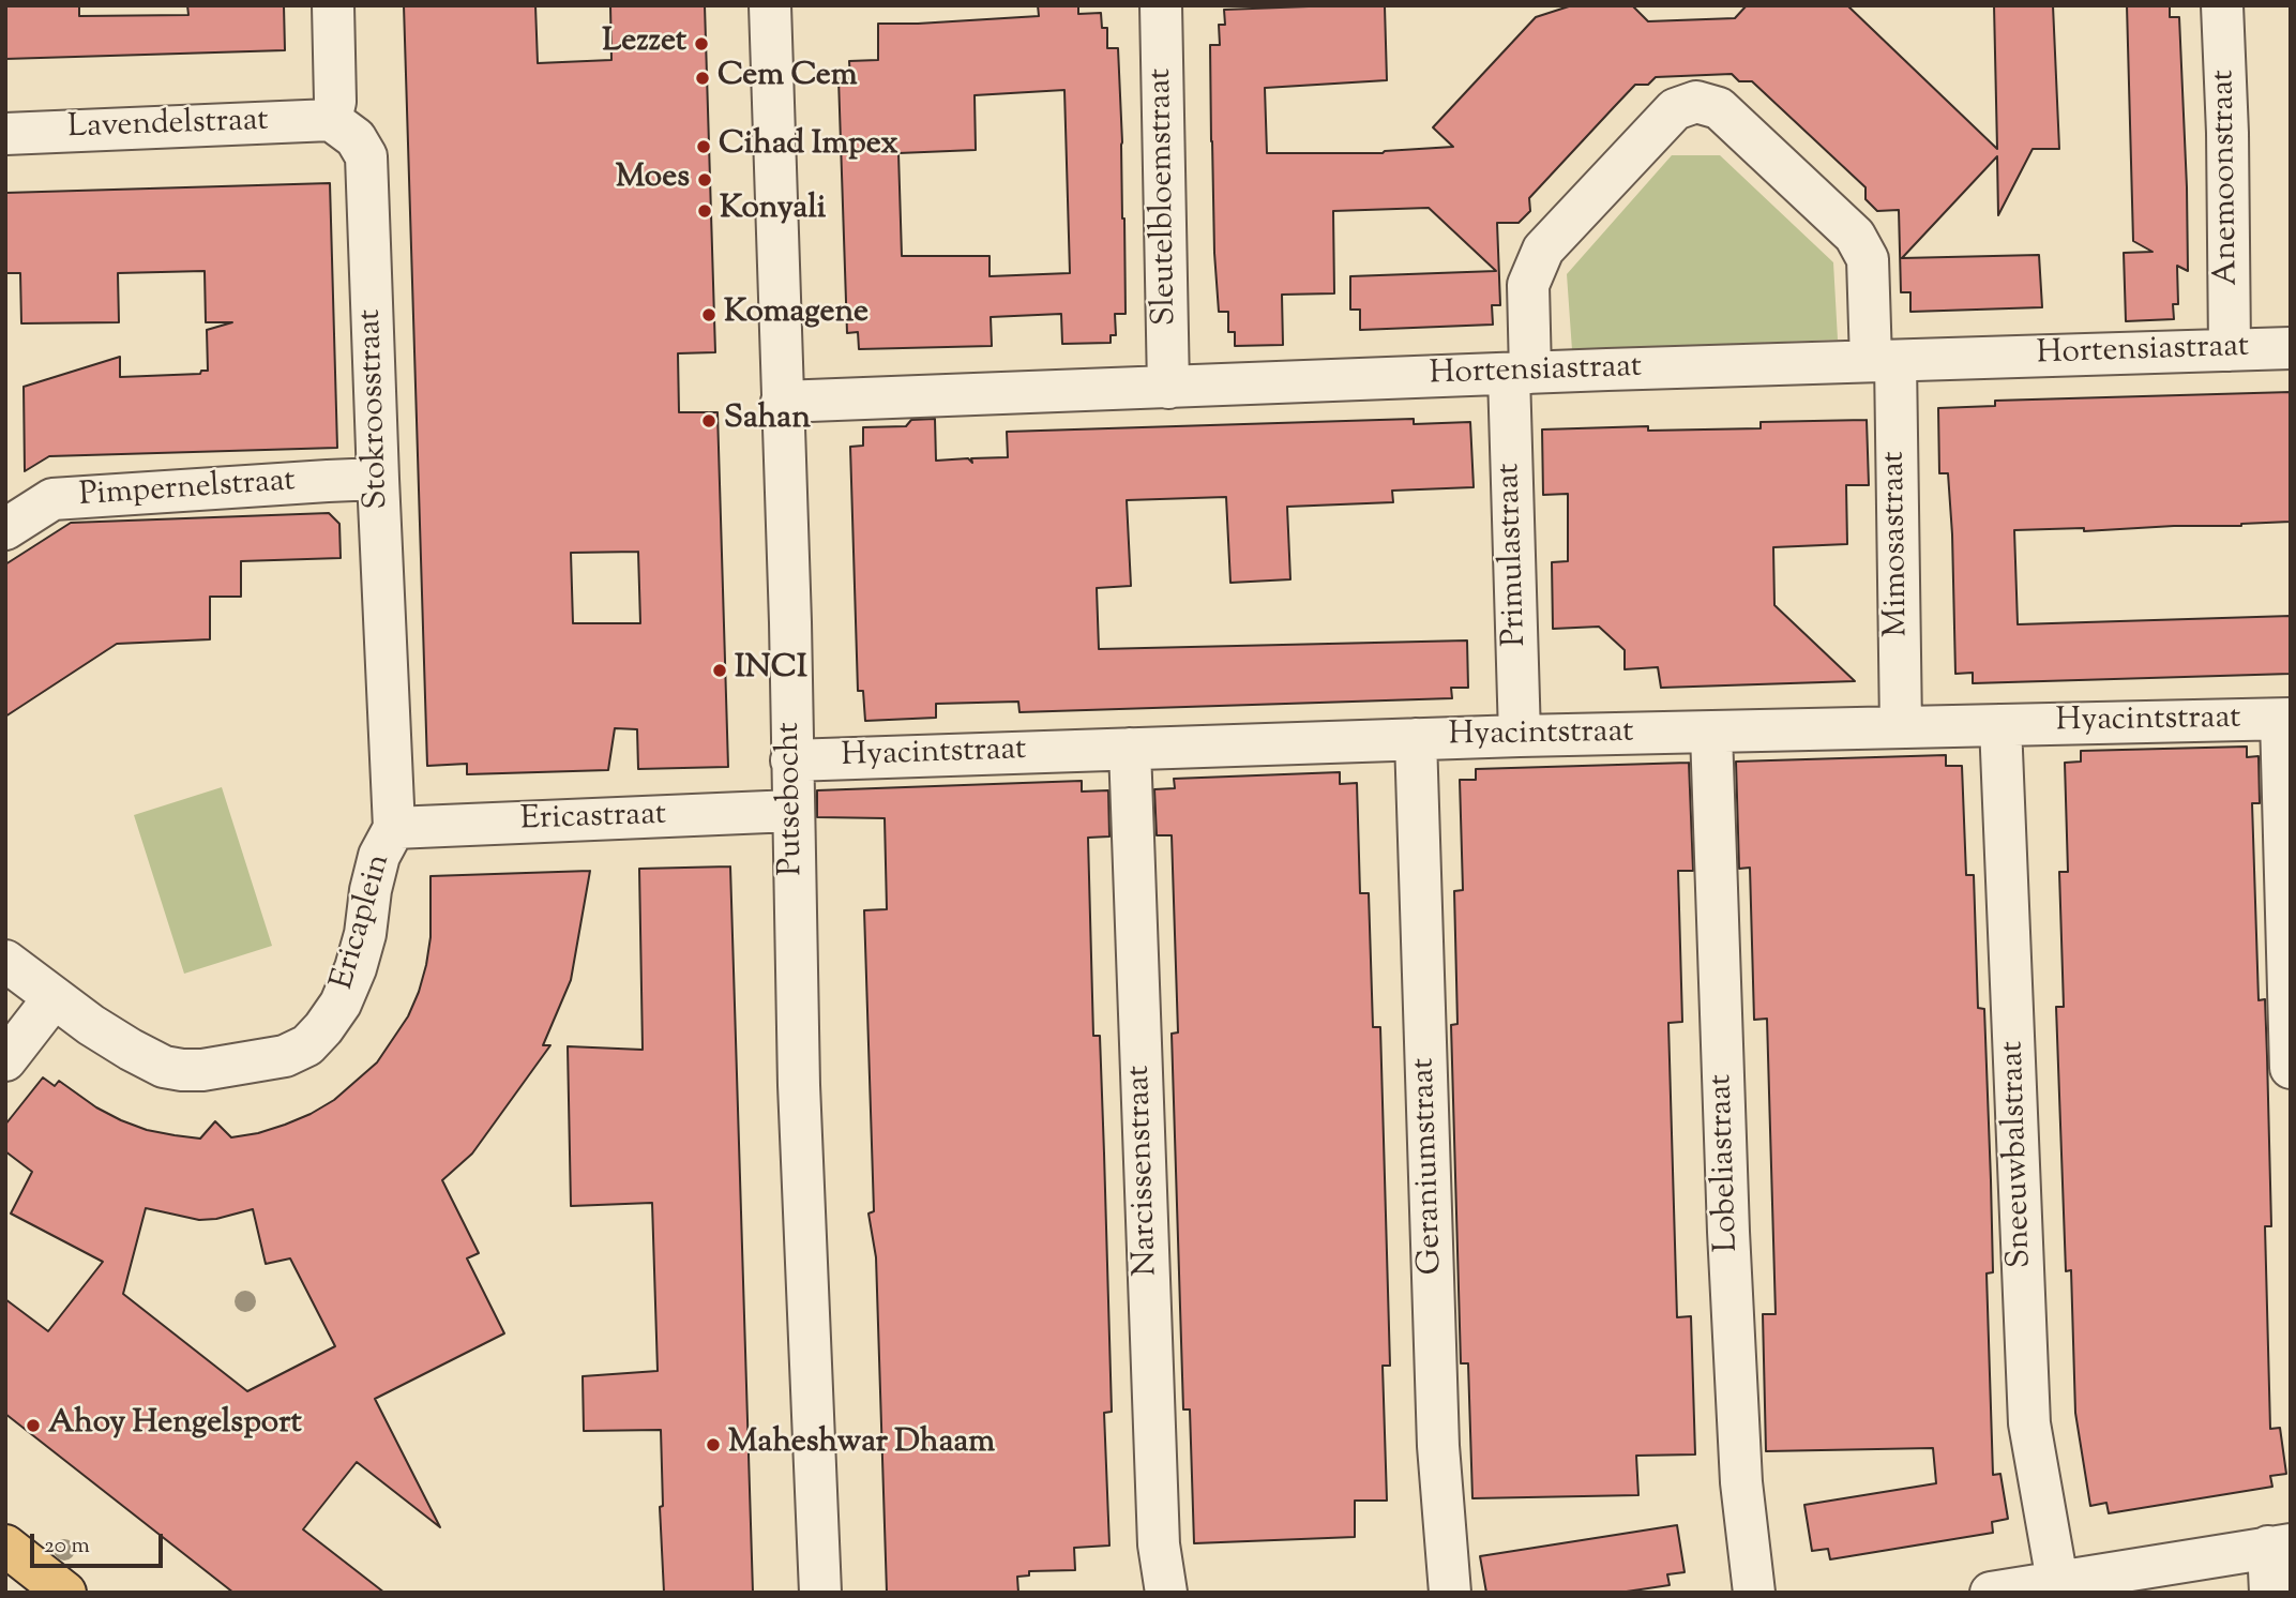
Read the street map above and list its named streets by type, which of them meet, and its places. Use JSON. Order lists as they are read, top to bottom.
{
  "streets": {
    "street": [
      "Lavendelstraat",
      "Anemoonstraat",
      "Sleutelbloemstraat",
      "Hortensiastraat",
      "Stokroosstraat",
      "Pimpernelstraat",
      "Mimosastraat",
      "Primulastraat",
      "Hyacintstraat",
      "Putsebocht",
      "Ericastraat",
      "Ericaplein",
      "Sneeuwbalstraat",
      "Lobeliastraat",
      "Geraniumstraat",
      "Narcissenstraat"
    ]
  },
  "crossings": [
    ["Lavendelstraat", "Stokroosstraat"],
    ["Anemoonstraat", "Hortensiastraat"],
    ["Sleutelbloemstraat", "Hortensiastraat"],
    ["Hortensiastraat", "Mimosastraat"],
    ["Hortensiastraat", "Primulastraat"],
    ["Hortensiastraat", "Putsebocht"],
    ["Stokroosstraat", "Pimpernelstraat"],
    ["Stokroosstraat", "Ericastraat"],
    ["Stokroosstraat", "Ericaplein"],
    ["Mimosastraat", "Primulastraat"],
    ["Mimosastraat", "Hyacintstraat"],
    ["Primulastraat", "Hyacintstraat"],
    ["Hyacintstraat", "Putsebocht"],
    ["Hyacintstraat", "Sneeuwbalstraat"],
    ["Hyacintstraat", "Lobeliastraat"],
    ["Hyacintstraat", "Geraniumstraat"],
    ["Hyacintstraat", "Narcissenstraat"],
    ["Putsebocht", "Ericastraat"],
    ["Ericastraat", "Ericaplein"]
  ],
  "places": [
    "Lezzet",
    "Cem Cem",
    "Cihad Impex",
    "Moes",
    "Konyali",
    "Komagene",
    "Sahan",
    "INCI",
    "Ahoy Hengelsport",
    "Maheshwar Dhaam"
  ],
  "scale_bar": "20 m"
}
